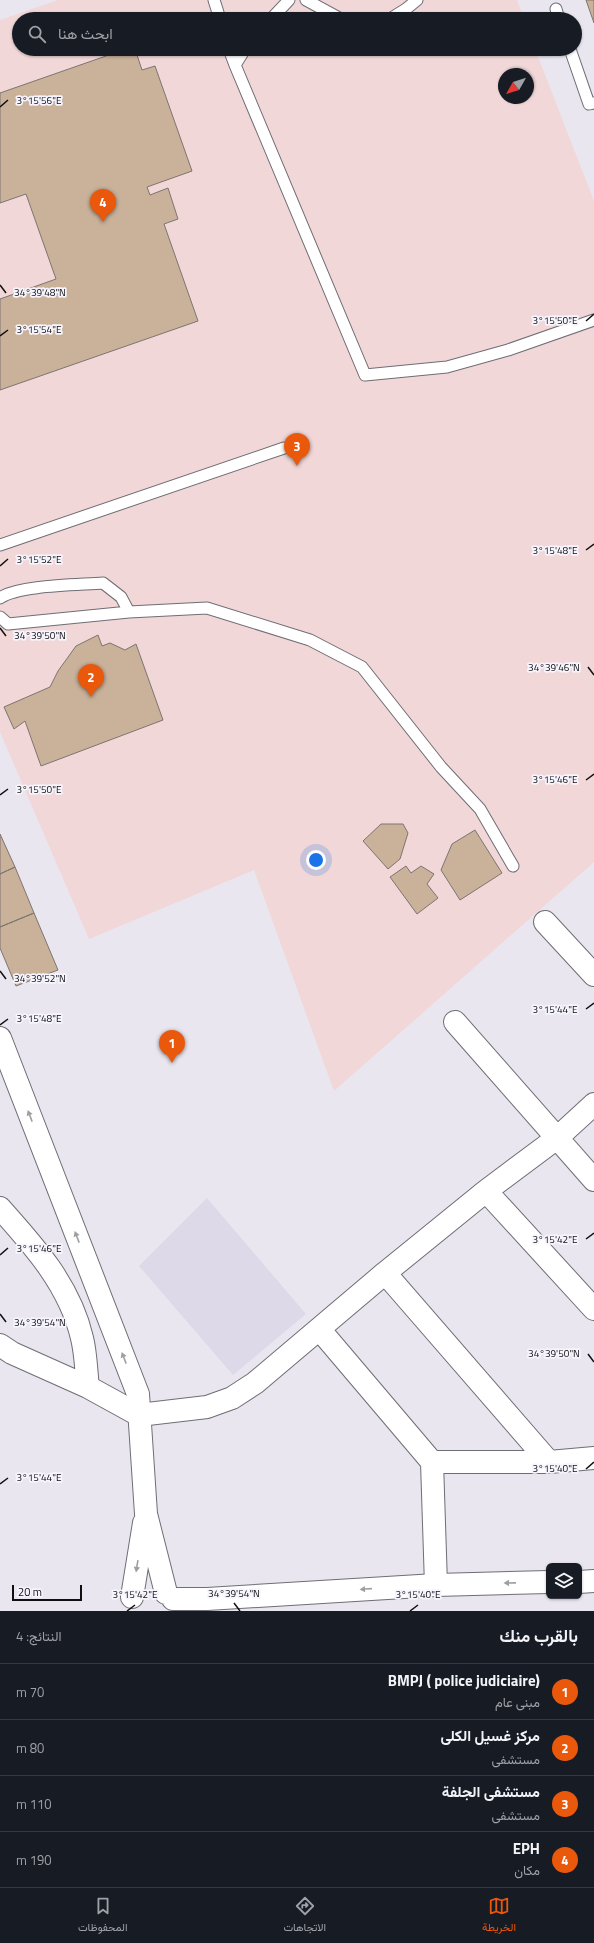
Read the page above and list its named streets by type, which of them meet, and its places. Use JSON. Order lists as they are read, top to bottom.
{
  "scale_bar": "20 m",
  "north": "bottom left",
  "page": {
    "search": "ابحث هنا",
    "pins": [
      "4",
      "3",
      "2",
      "1"
    ],
    "scale": "20 m",
    "heading": ["بالقرب منك", "النتائج: 4"],
    "list": [
      {
        "mark": "1",
        "name": "BMPJ ( police judiciaire)",
        "note": "مبنى عام",
        "value": "70 m"
      },
      {
        "mark": "2",
        "name": "مركز غسيل الكلى",
        "note": "مستشفى",
        "value": "80 m"
      },
      {
        "mark": "3",
        "name": "مستشفى الجلفة",
        "note": "مستشفى",
        "value": "110 m"
      },
      {
        "mark": "4",
        "name": "EPH",
        "note": "مكان",
        "value": "190 m"
      }
    ],
    "nav": ["الخريطة", "الاتجاهات", "المحفوظات"]
  },
  "coordinates": [
    "3°15'56\"E",
    "34°39'48\"N",
    "3°15'50\"E",
    "3°15'54\"E",
    "3°15'48\"E",
    "3°15'52\"E",
    "34°39'50\"N",
    "34°39'46\"N",
    "3°15'46\"E",
    "34°39'52\"N",
    "3°15'44\"E",
    "3°15'42\"E",
    "34°39'54\"N",
    "3°15'40\"E"
  ]
}
